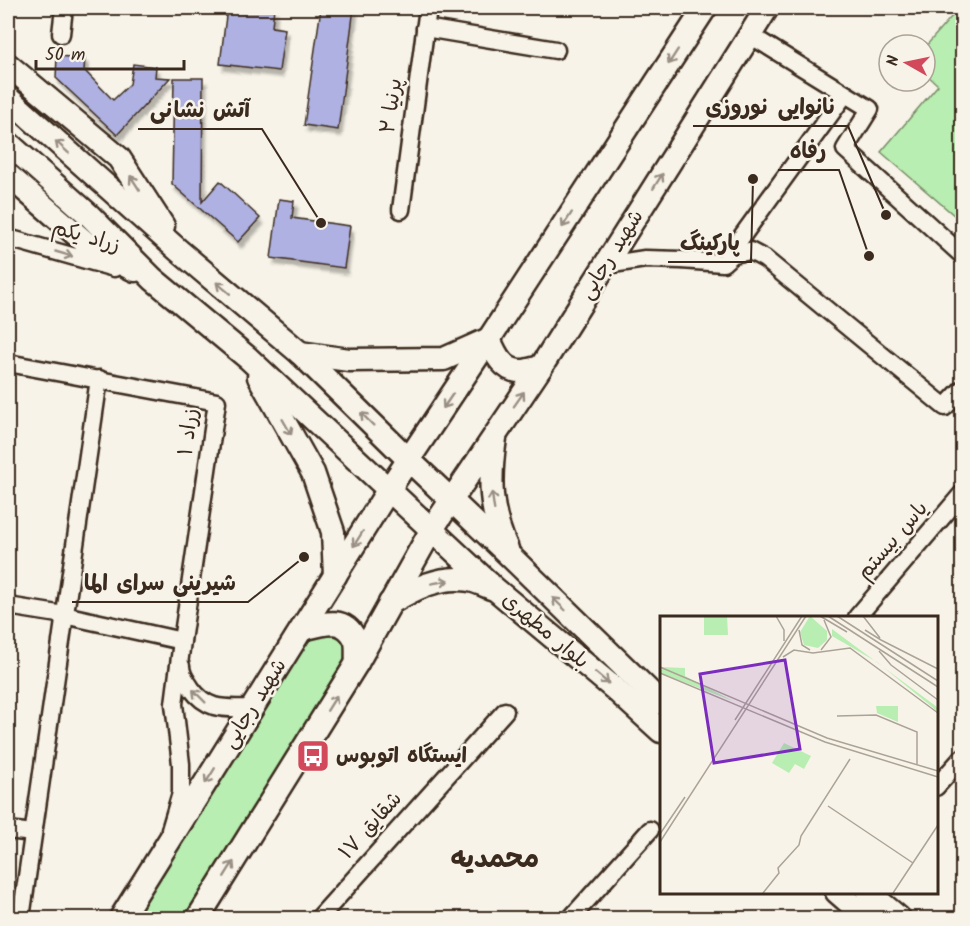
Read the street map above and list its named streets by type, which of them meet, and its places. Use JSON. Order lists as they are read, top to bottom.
{
  "streets": {
    "main road": ["شهید رجایی", "بلوار مطهری"],
    "street": [
      "پرنیا ۲",
      "زراد یکم",
      "زراد ۱",
      "یاس بیستم",
      "شقایق ۱۷"
    ]
  },
  "crossings": [
    ["زراد یکم", "بلوار مطهری"],
    ["شهید رجایی", "بلوار مطهری"]
  ],
  "one_way": ["زراد یکم"],
  "districts": ["محمدیه"],
  "places": {
    "other": [
      "پارکینگ",
      "نانوایی نوروزی",
      "آتش نشانی",
      "رفاه",
      "شیرینی سرای الما"
    ],
    "bus stop": ["ایستگاه اتوبوس"]
  },
  "scale_bar": "50 m",
  "north": "left"
}
